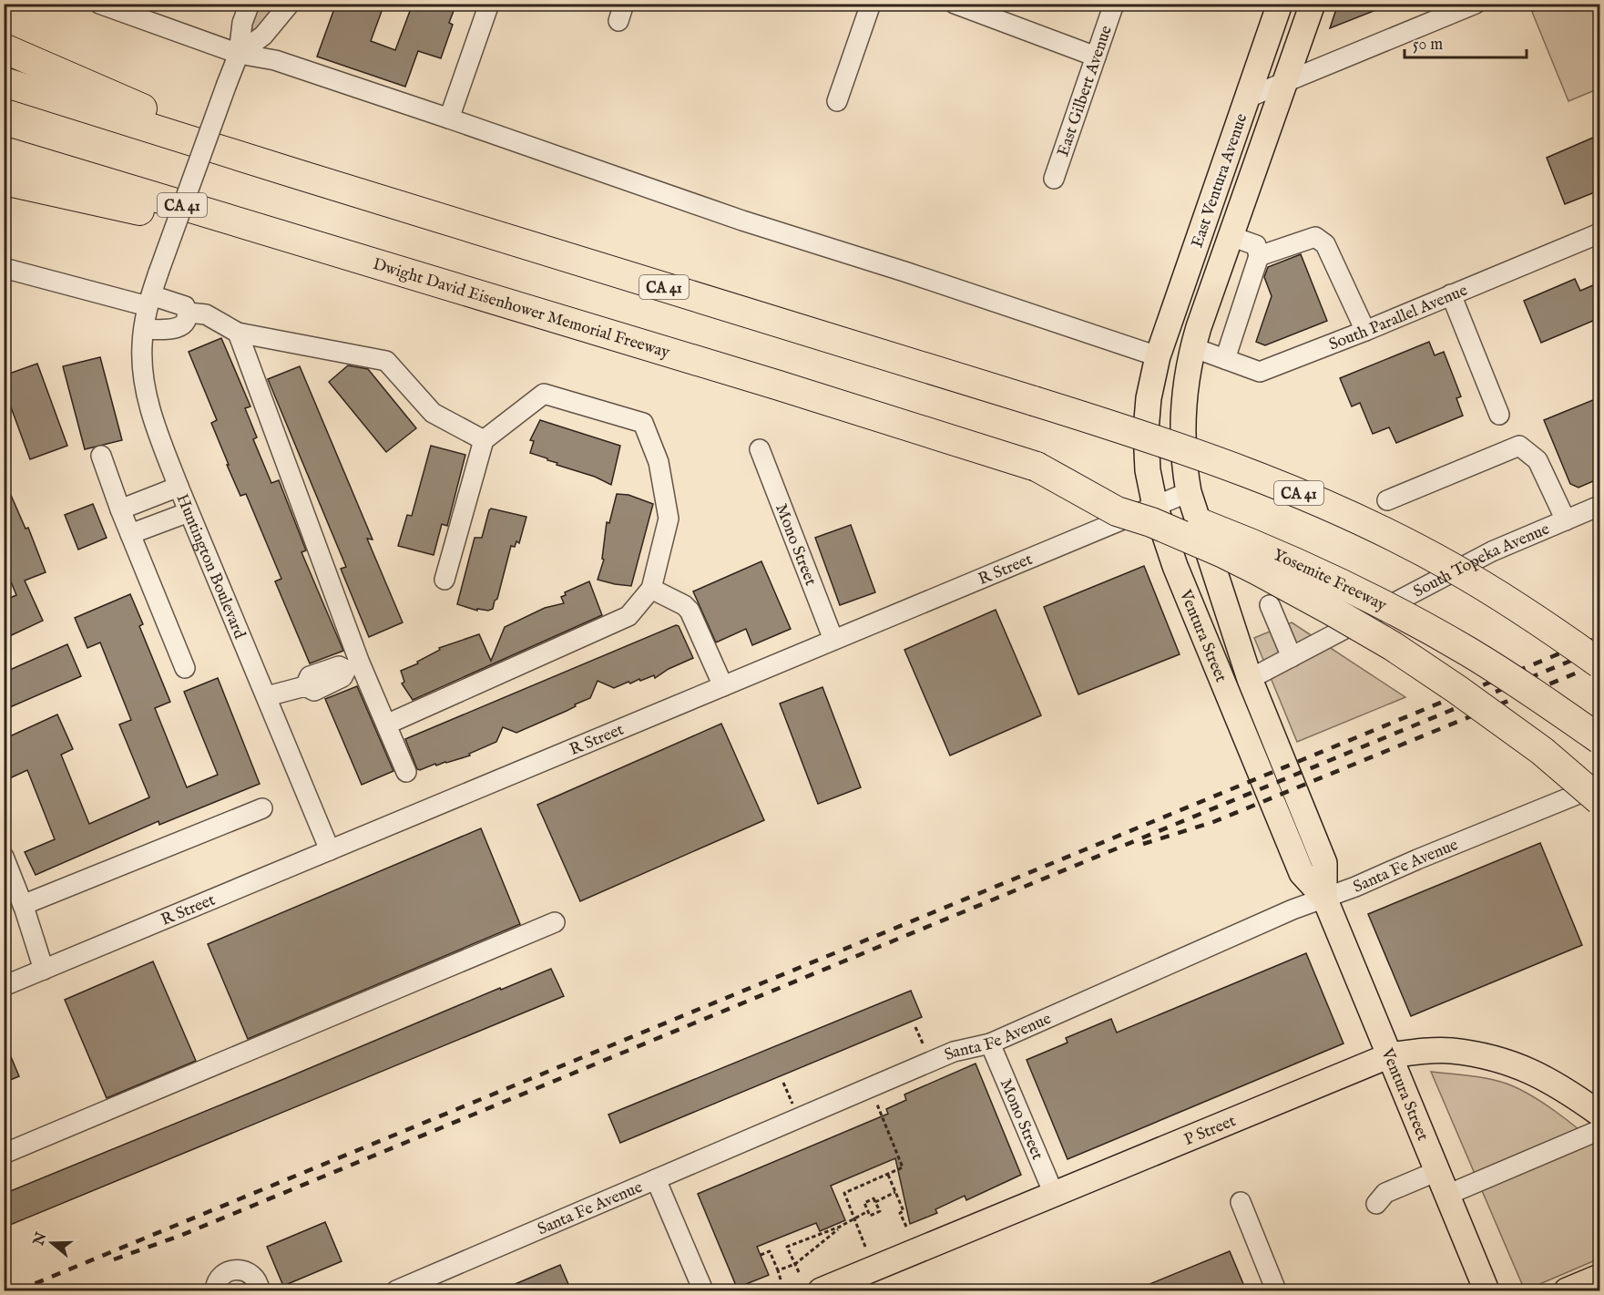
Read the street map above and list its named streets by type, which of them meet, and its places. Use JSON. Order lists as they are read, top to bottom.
{
  "streets": {
    "highway": ["CA 41", "Dwight David Eisenhower Memorial Freeway", "Yosemite Freeway"],
    "main road": ["East Ventura Avenue", "Ventura Street", "P Street"],
    "street": [
      "East Gilbert Avenue",
      "South Parallel Avenue",
      "Mono Street",
      "South Topeka Avenue",
      "Huntington Boulevard",
      "R Street",
      "Santa Fe Avenue"
    ]
  },
  "crossings": [
    ["East Ventura Avenue", "South Parallel Avenue"],
    ["East Ventura Avenue", "Ventura Street"],
    ["Dwight David Eisenhower Memorial Freeway", "Yosemite Freeway"],
    ["South Parallel Avenue", "Ventura Street"],
    ["Mono Street", "R Street"],
    ["Mono Street", "Santa Fe Avenue"],
    ["Mono Street", "P Street"],
    ["South Topeka Avenue", "Ventura Street"],
    ["Huntington Boulevard", "R Street"],
    ["R Street", "Ventura Street"],
    ["Ventura Street", "Santa Fe Avenue"],
    ["Ventura Street", "P Street"]
  ],
  "scale_bar": "50 m",
  "north": "left"
}
